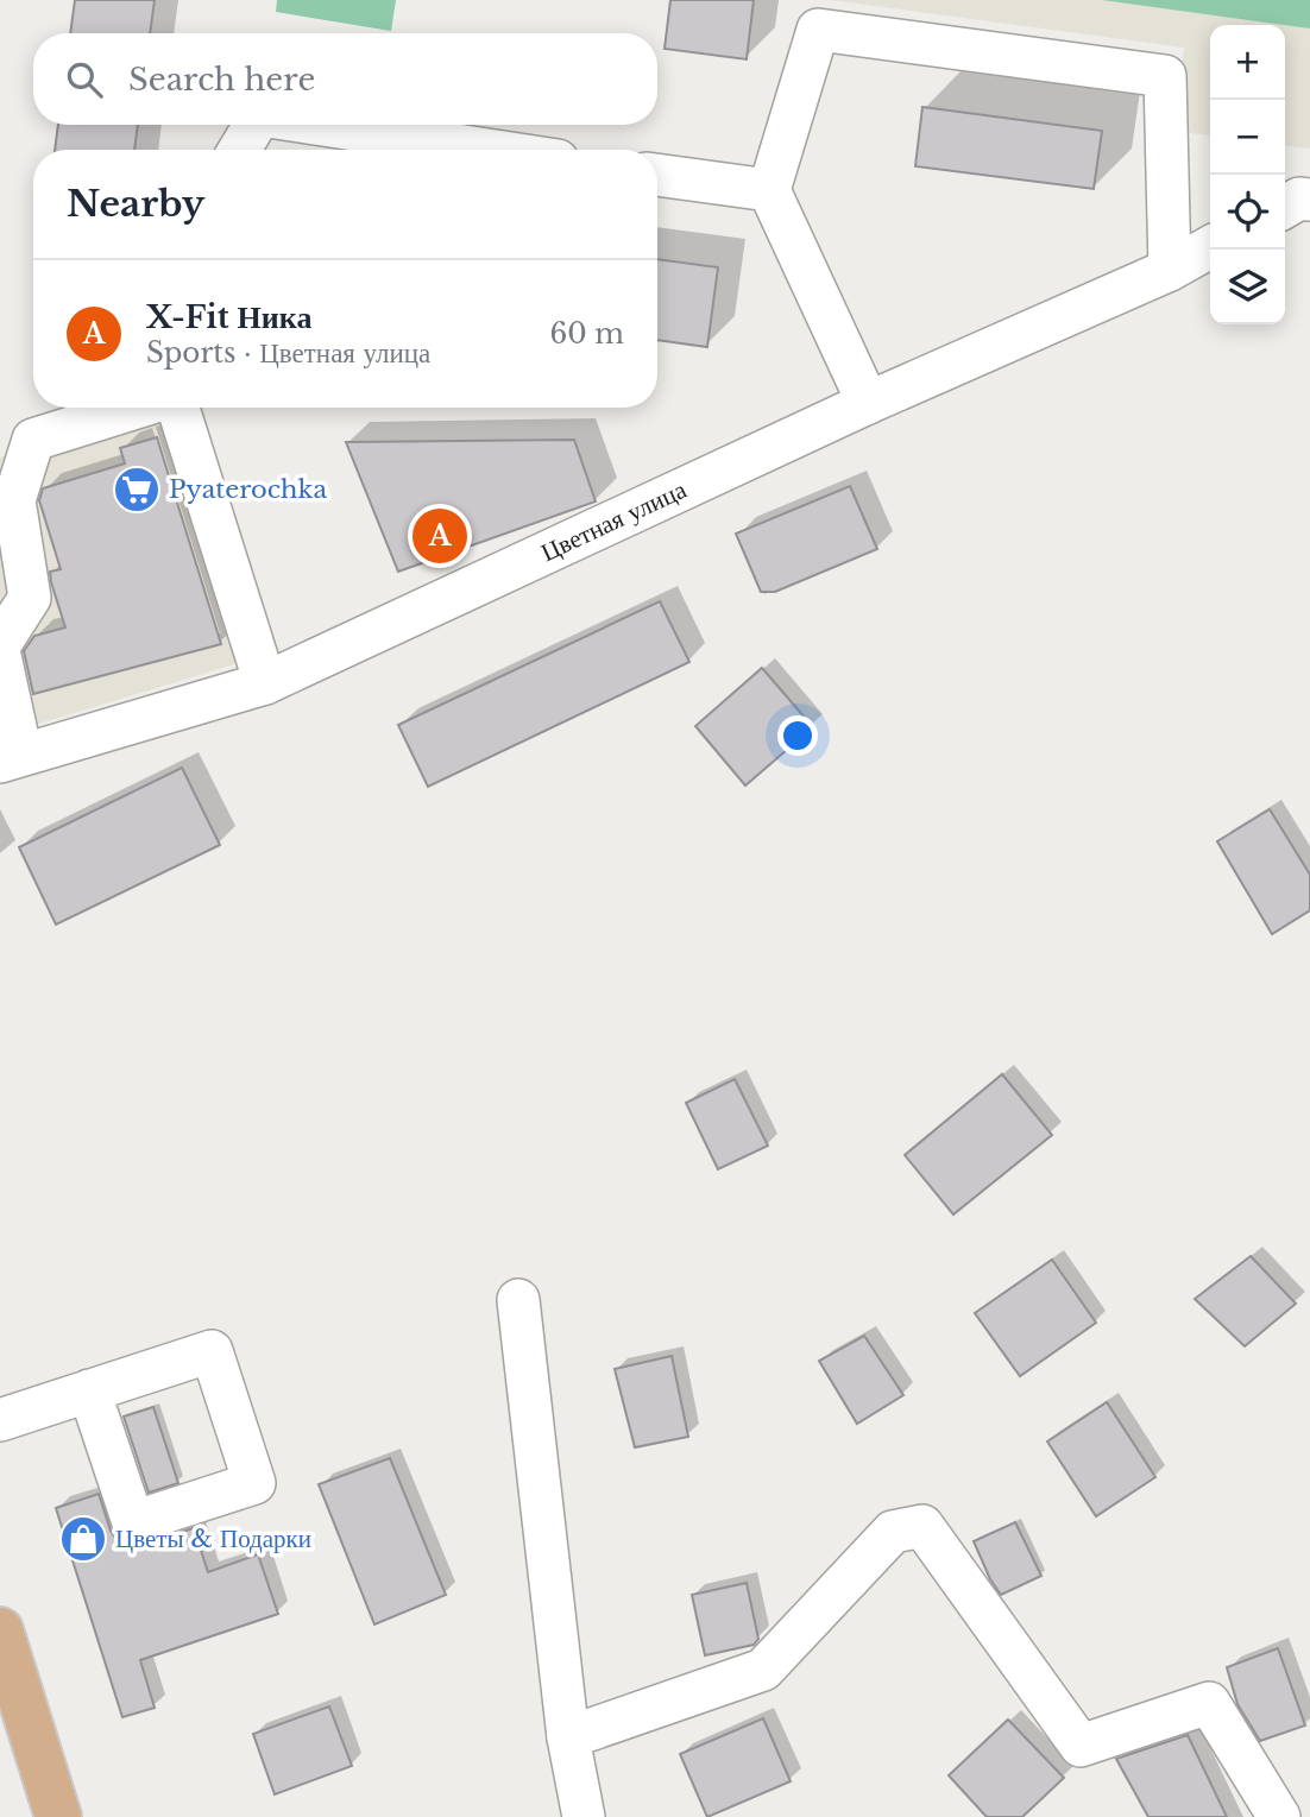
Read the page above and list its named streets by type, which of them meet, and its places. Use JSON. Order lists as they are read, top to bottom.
{
  "streets": {
    "street": ["Цветная улица"]
  },
  "places": {
    "supermarket": ["Pyaterochka"],
    "shop": ["Цветы & Подарки"]
  },
  "page": {
    "map_buttons": ["+", "−"],
    "search": "Search here",
    "heading": "Nearby",
    "list": [
      {
        "mark": "A",
        "name": "X-Fit Ника",
        "note": "Sports · Цветная улица",
        "value": "60 m"
      }
    ],
    "pins": "A"
  }
}
